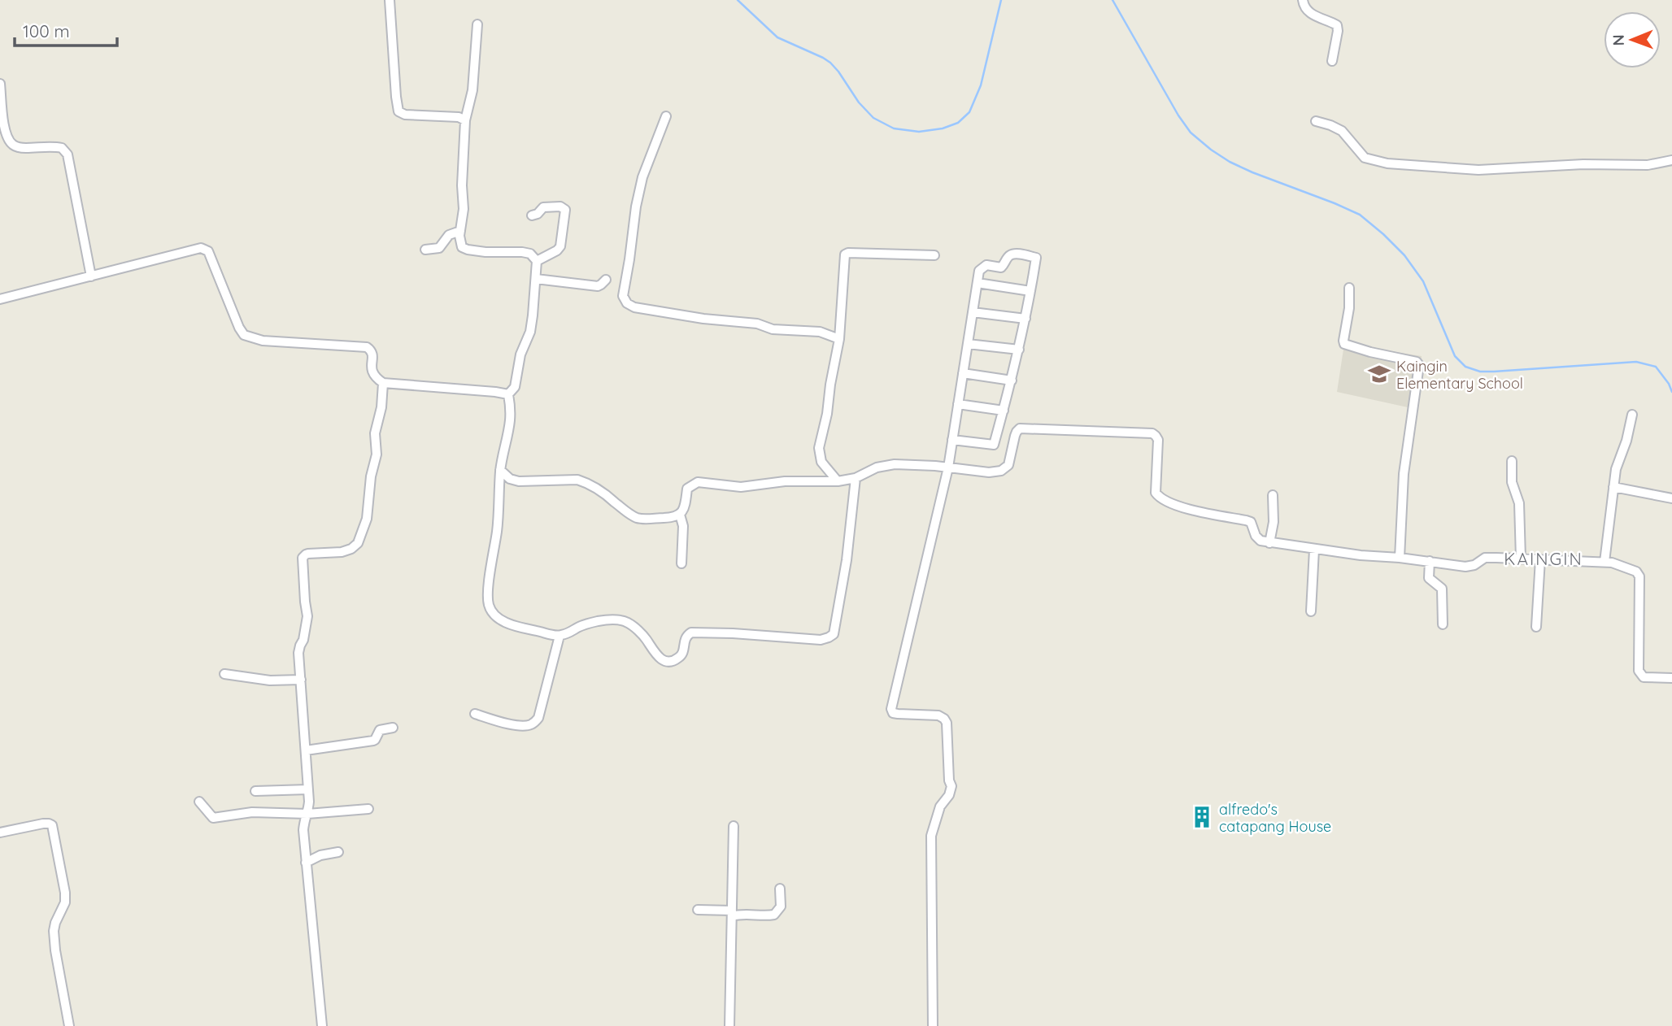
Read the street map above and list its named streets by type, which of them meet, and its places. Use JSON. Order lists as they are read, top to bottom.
{
  "districts": ["KAINGIN"],
  "places": {
    "school or university": ["Kaingin Elementary School"],
    "building": ["alfredo's catapang House"]
  },
  "scale_bar": "100 m",
  "north": "left"
}
